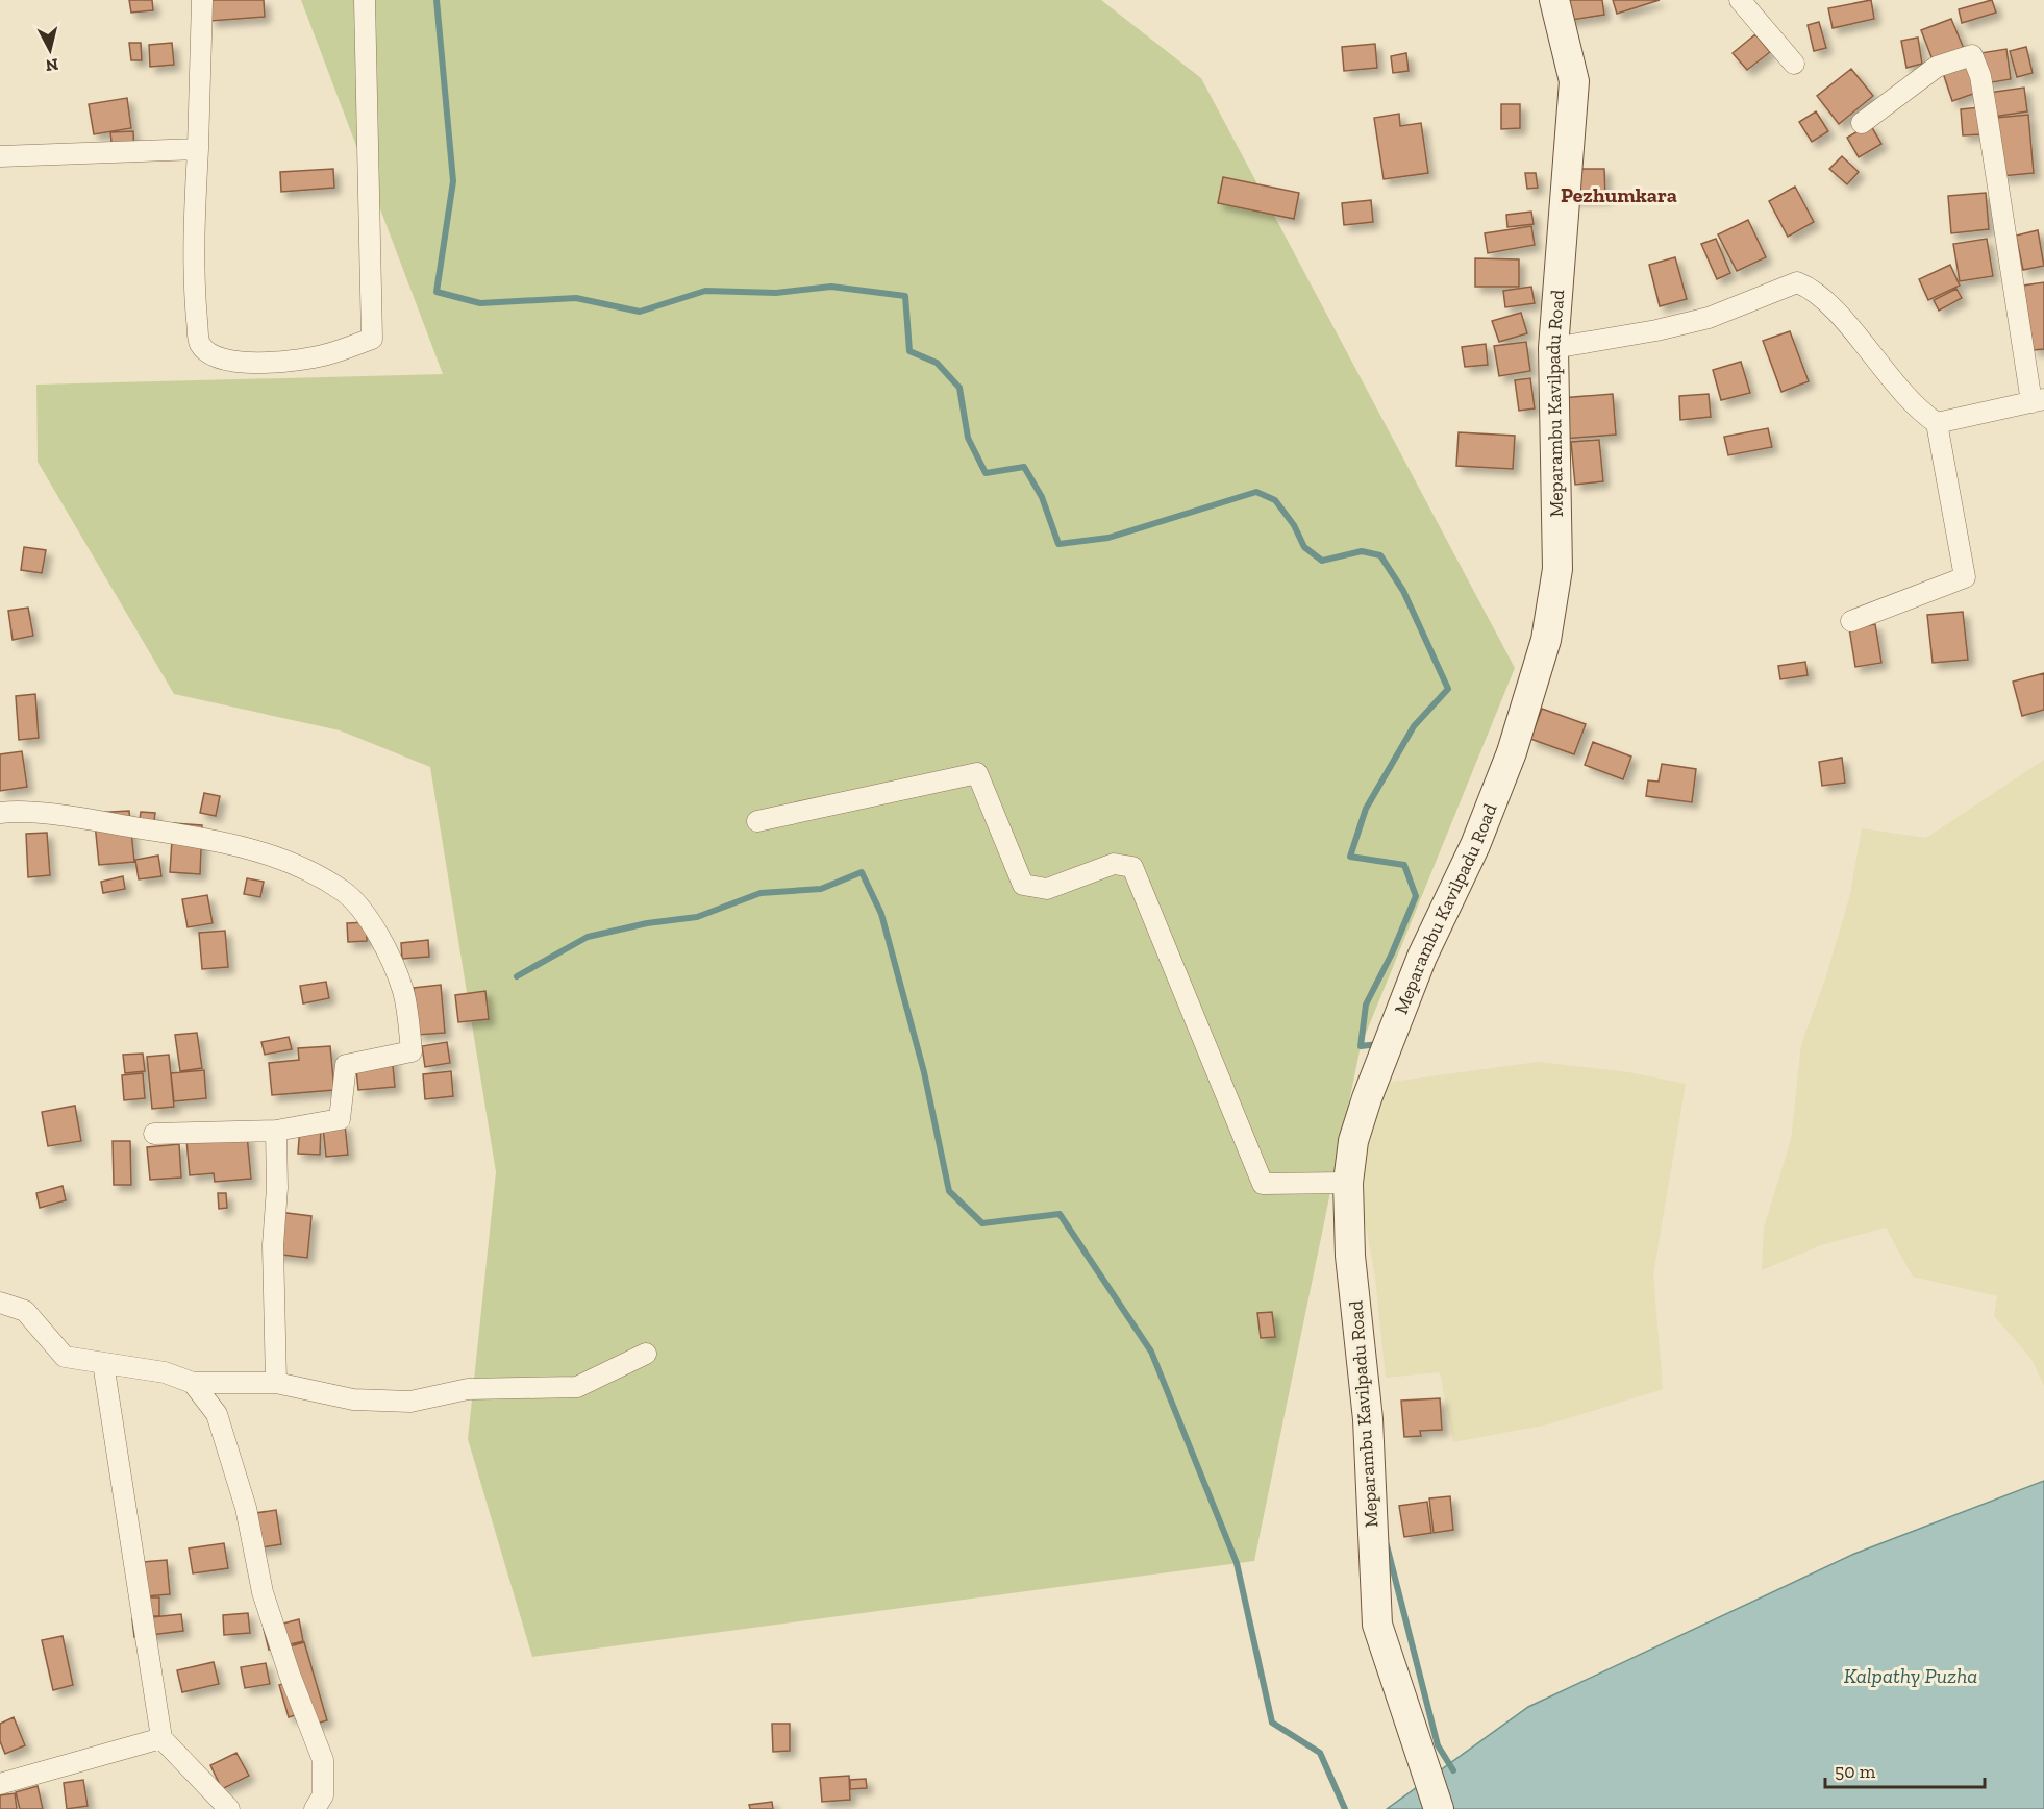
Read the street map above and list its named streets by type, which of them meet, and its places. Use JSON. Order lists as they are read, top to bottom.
{
  "streets": {
    "main road": ["Meparambu Kavilpadu Road"]
  },
  "districts": ["Pezhumkara"],
  "water": ["Kalpathy Puzha"],
  "scale_bar": "50 m",
  "north": "bottom"
}
